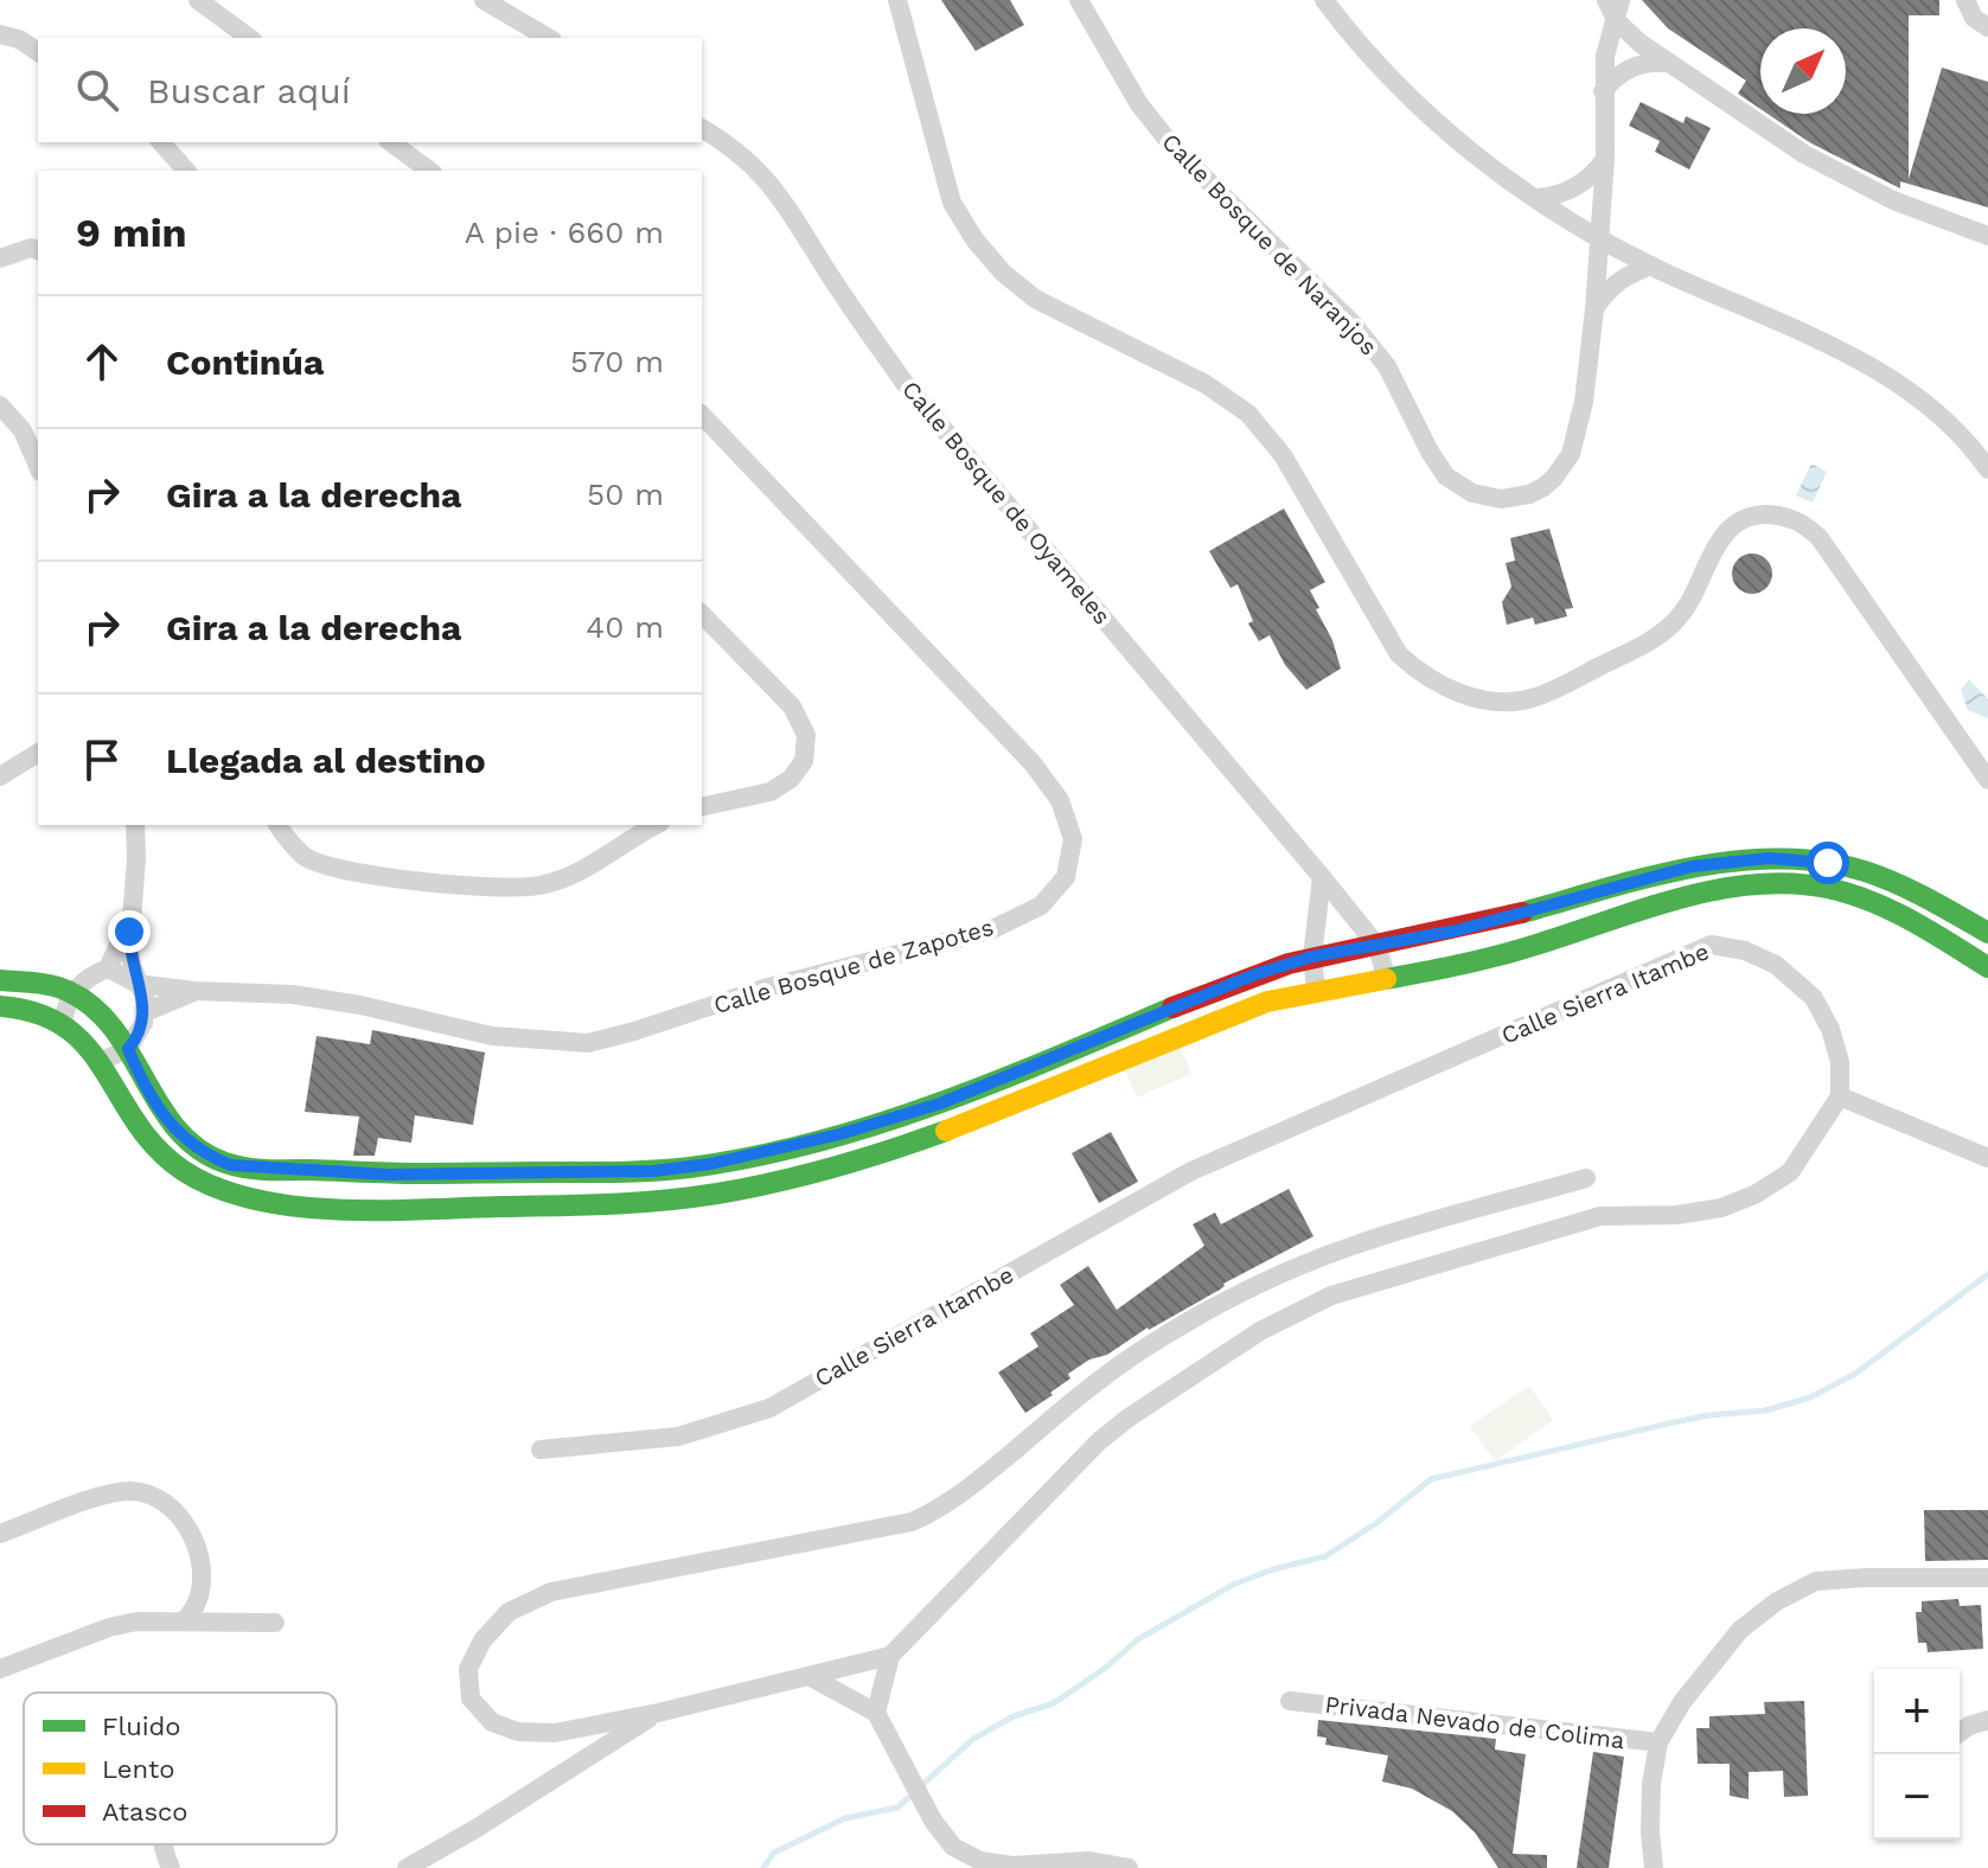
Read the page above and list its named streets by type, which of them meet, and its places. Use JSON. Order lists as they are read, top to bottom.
{
  "streets": {
    "street": [
      "Calle Bosque de Naranjos",
      "Calle Bosque de Oyameles",
      "Calle Bosque de Zapotes",
      "Calle Sierra Itambe",
      "Privada Nevado de Colima"
    ]
  },
  "legend": ["Fluido", "Lento", "Atasco"],
  "north": "top right",
  "page": {
    "search": "Buscar aquí",
    "heading": ["9 min", "A pie · 660 m"],
    "list": [
      ["Continúa", "570 m"],
      ["Gira a la derecha", "50 m"],
      ["Gira a la derecha", "40 m"],
      "Llegada al destino"
    ],
    "map_buttons": ["+", "−"]
  }
}
